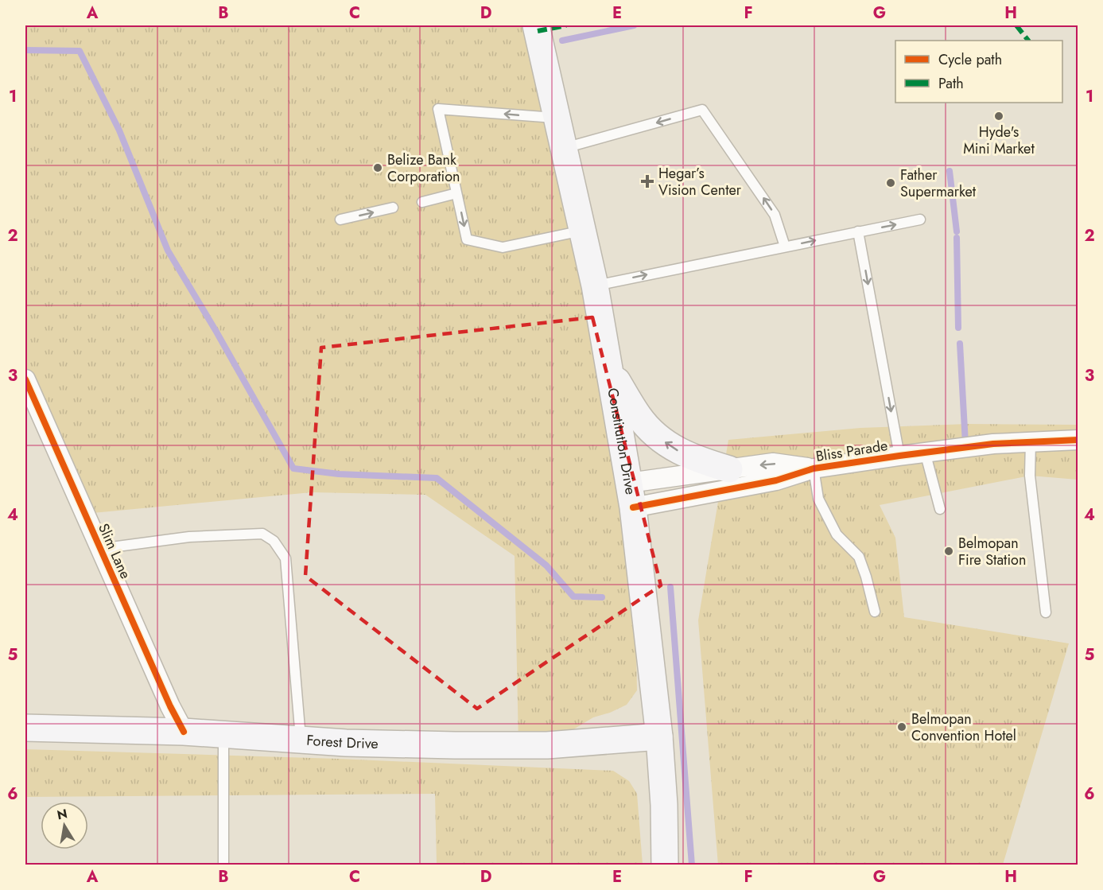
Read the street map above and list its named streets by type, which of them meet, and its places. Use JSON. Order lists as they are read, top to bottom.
{
  "streets": {
    "main road": ["Constitution Drive", "Forest Drive"],
    "street": ["Bliss Parade", "Slim Lane"]
  },
  "crossings": [
    ["Constitution Drive", "Bliss Parade"],
    ["Constitution Drive", "Forest Drive"],
    ["Slim Lane", "Forest Drive"]
  ],
  "places": {
    "other": [
      "Hyde's Mini Market",
      "Belize Bank Corporation",
      "Father Supermarket",
      "Belmopan Fire Station",
      "Belmopan Convention Hotel"
    ],
    "health": ["Hegar’s Vision Center"]
  },
  "legend": ["Cycle path", "Path"],
  "north": "top",
  "grid": {
    "columns": [
      "A",
      "B",
      "C",
      "D",
      "E",
      "F",
      "G",
      "H"
    ],
    "rows": [
      "1",
      "2",
      "3",
      "4",
      "5",
      "6"
    ]
  }
}
